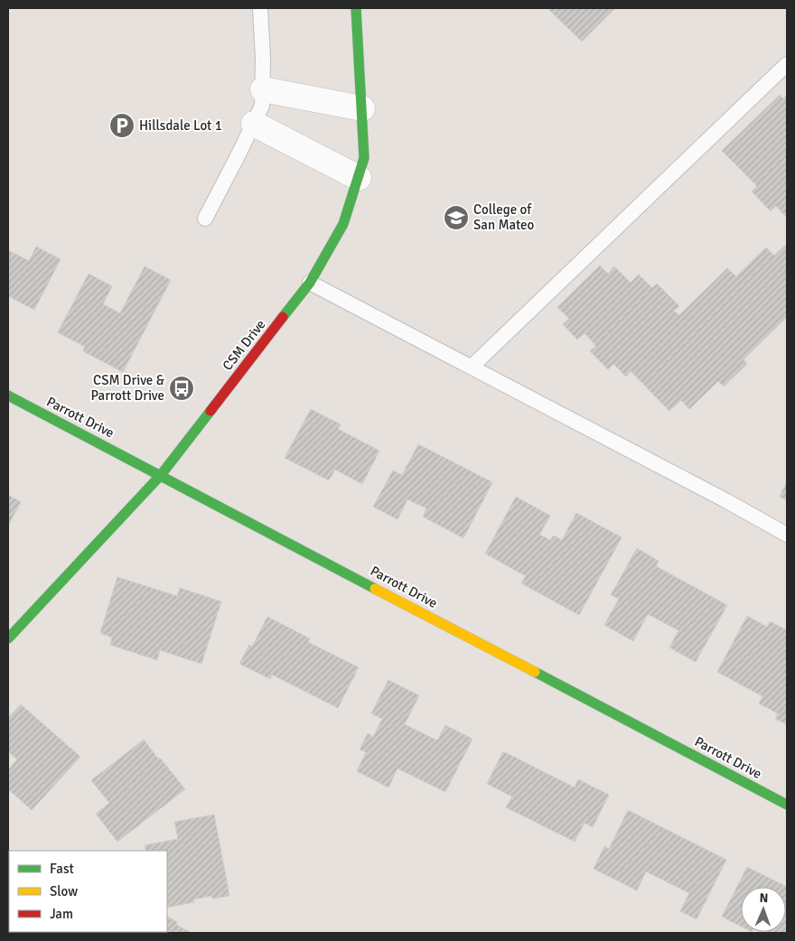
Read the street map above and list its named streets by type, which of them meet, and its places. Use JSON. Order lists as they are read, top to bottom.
{
  "streets": {
    "street": ["CSM Drive", "Parrott Drive"]
  },
  "crossings": [
    ["CSM Drive", "Parrott Drive"]
  ],
  "places": {
    "parking": ["Hillsdale Lot 1"],
    "school or university": ["College of San Mateo"],
    "bus stop": ["CSM Drive & Parrott Drive"]
  },
  "legend": ["Fast", "Slow", "Jam"],
  "north": "top"
}
